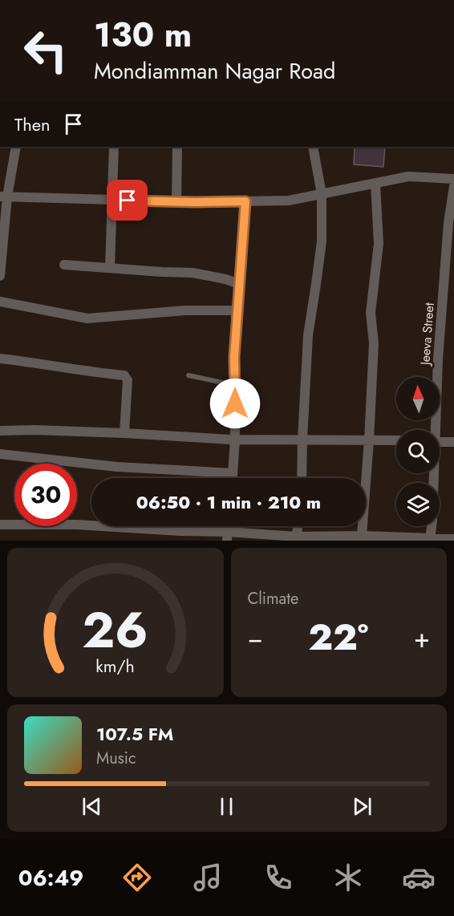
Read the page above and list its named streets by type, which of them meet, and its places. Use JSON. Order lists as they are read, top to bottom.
{
  "streets": {
    "street": ["Jeeva Street"]
  },
  "north": "top",
  "page": {
    "turn": ["130 m", "Mondiamman Nagar Road"],
    "then": "Then",
    "limit": "30",
    "trip": "06:50 · 1 min · 210 m",
    "tile": "Climate",
    "heat": ["−", "22°", "+"],
    "song": ["107.5 FM", "Music"],
    "tabs": "06:49",
    "gauge": ["26", "km/h"]
  }
}
